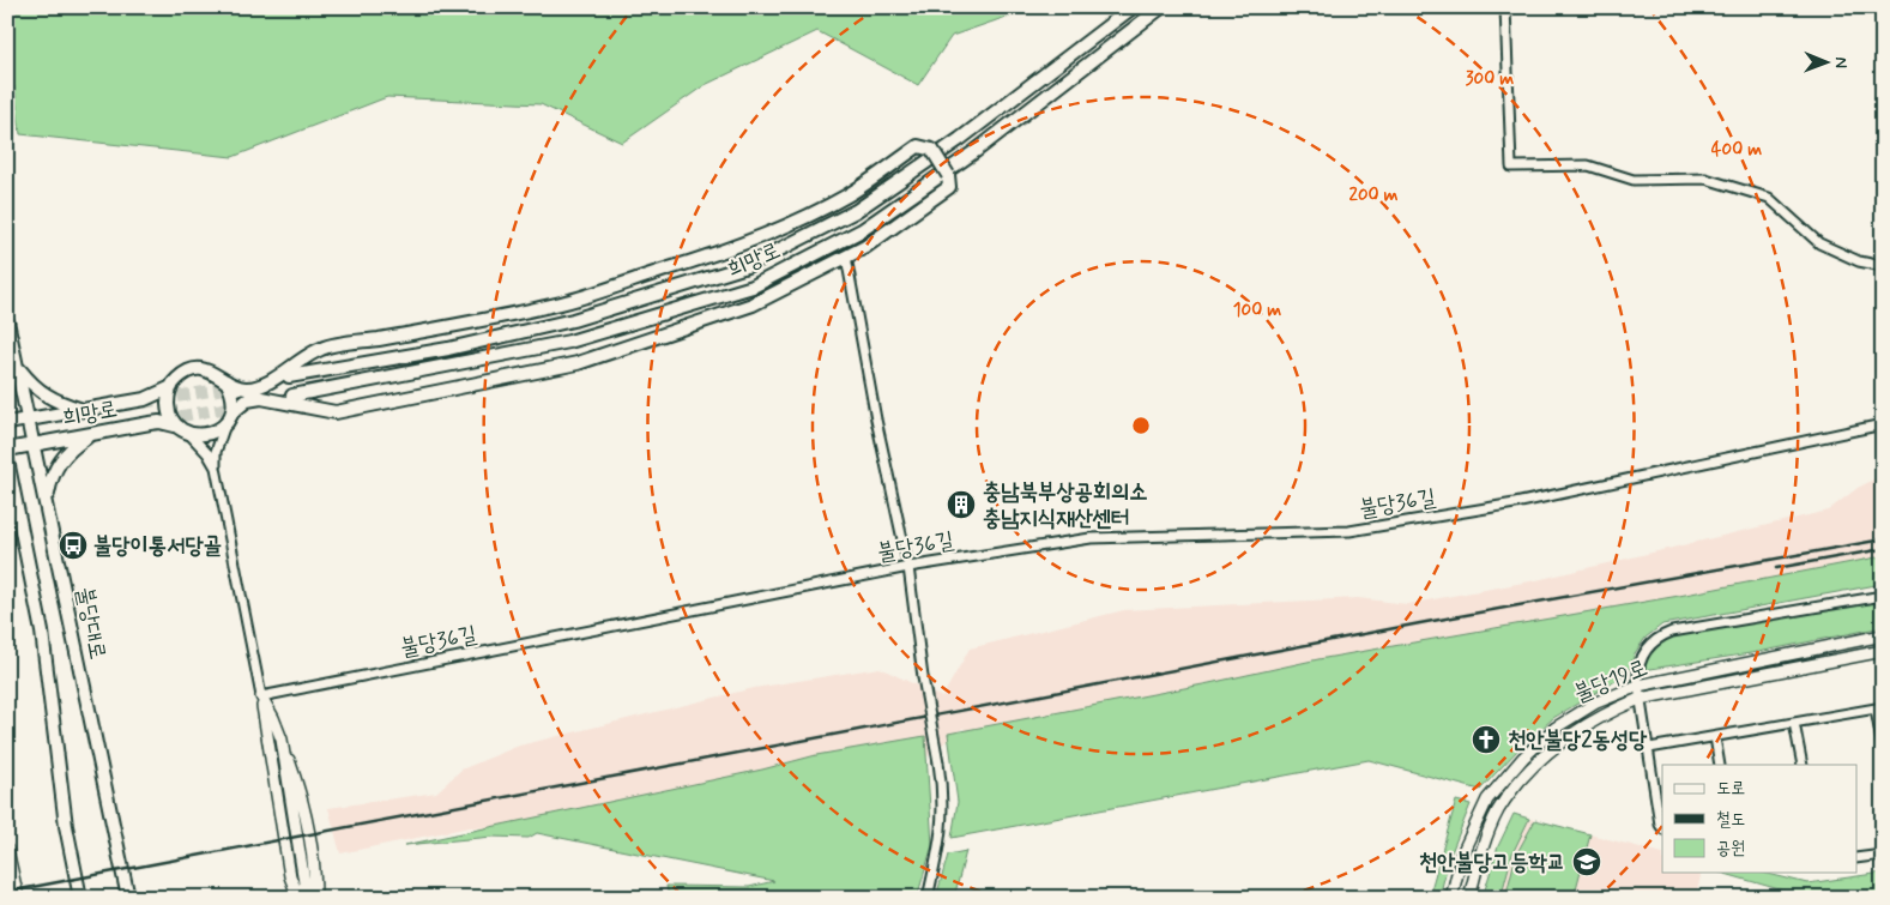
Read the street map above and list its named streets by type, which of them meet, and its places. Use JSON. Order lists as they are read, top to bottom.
{
  "streets": {
    "main road": ["희망로", "불당대로"],
    "street": ["불당36길", "불당19로"]
  },
  "crossings": [
    ["희망로", "불당대로"]
  ],
  "places": {
    "building": ["충남북부상공회의소 충남지식재산센터"],
    "bus stop": ["불당이통서당골"],
    "church": ["천안불당2동성당"],
    "school or university": ["천안불당고등학교"]
  },
  "legend": ["도로", "철도", "공원"],
  "north": "right",
  "rings": [
    "300 m",
    "400 m",
    "200 m",
    "100 m"
  ]
}
